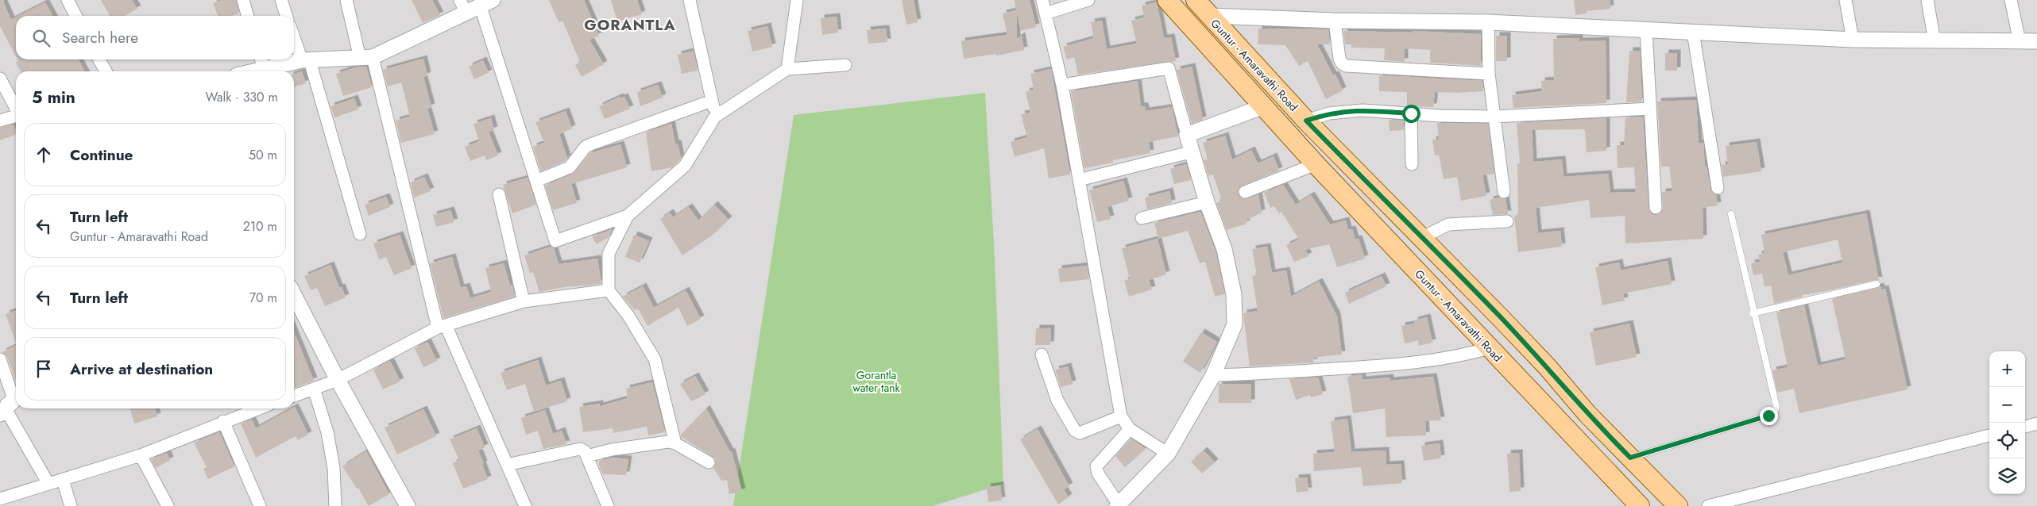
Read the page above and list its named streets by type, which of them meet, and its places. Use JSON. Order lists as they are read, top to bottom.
{
  "streets": {
    "main road": ["Guntur - Amaravathi Road"]
  },
  "districts": ["GORANTLA"],
  "parks": ["Gorantla water tank"],
  "page": {
    "search": "Search here",
    "heading": ["5 min", "Walk · 330 m"],
    "list": [
      ["Continue", "50 m"],
      ["Turn left", "Guntur - Amaravathi Road", "210 m"],
      ["Turn left", "70 m"],
      "Arrive at destination"
    ],
    "map_buttons": ["+", "−"]
  }
}
